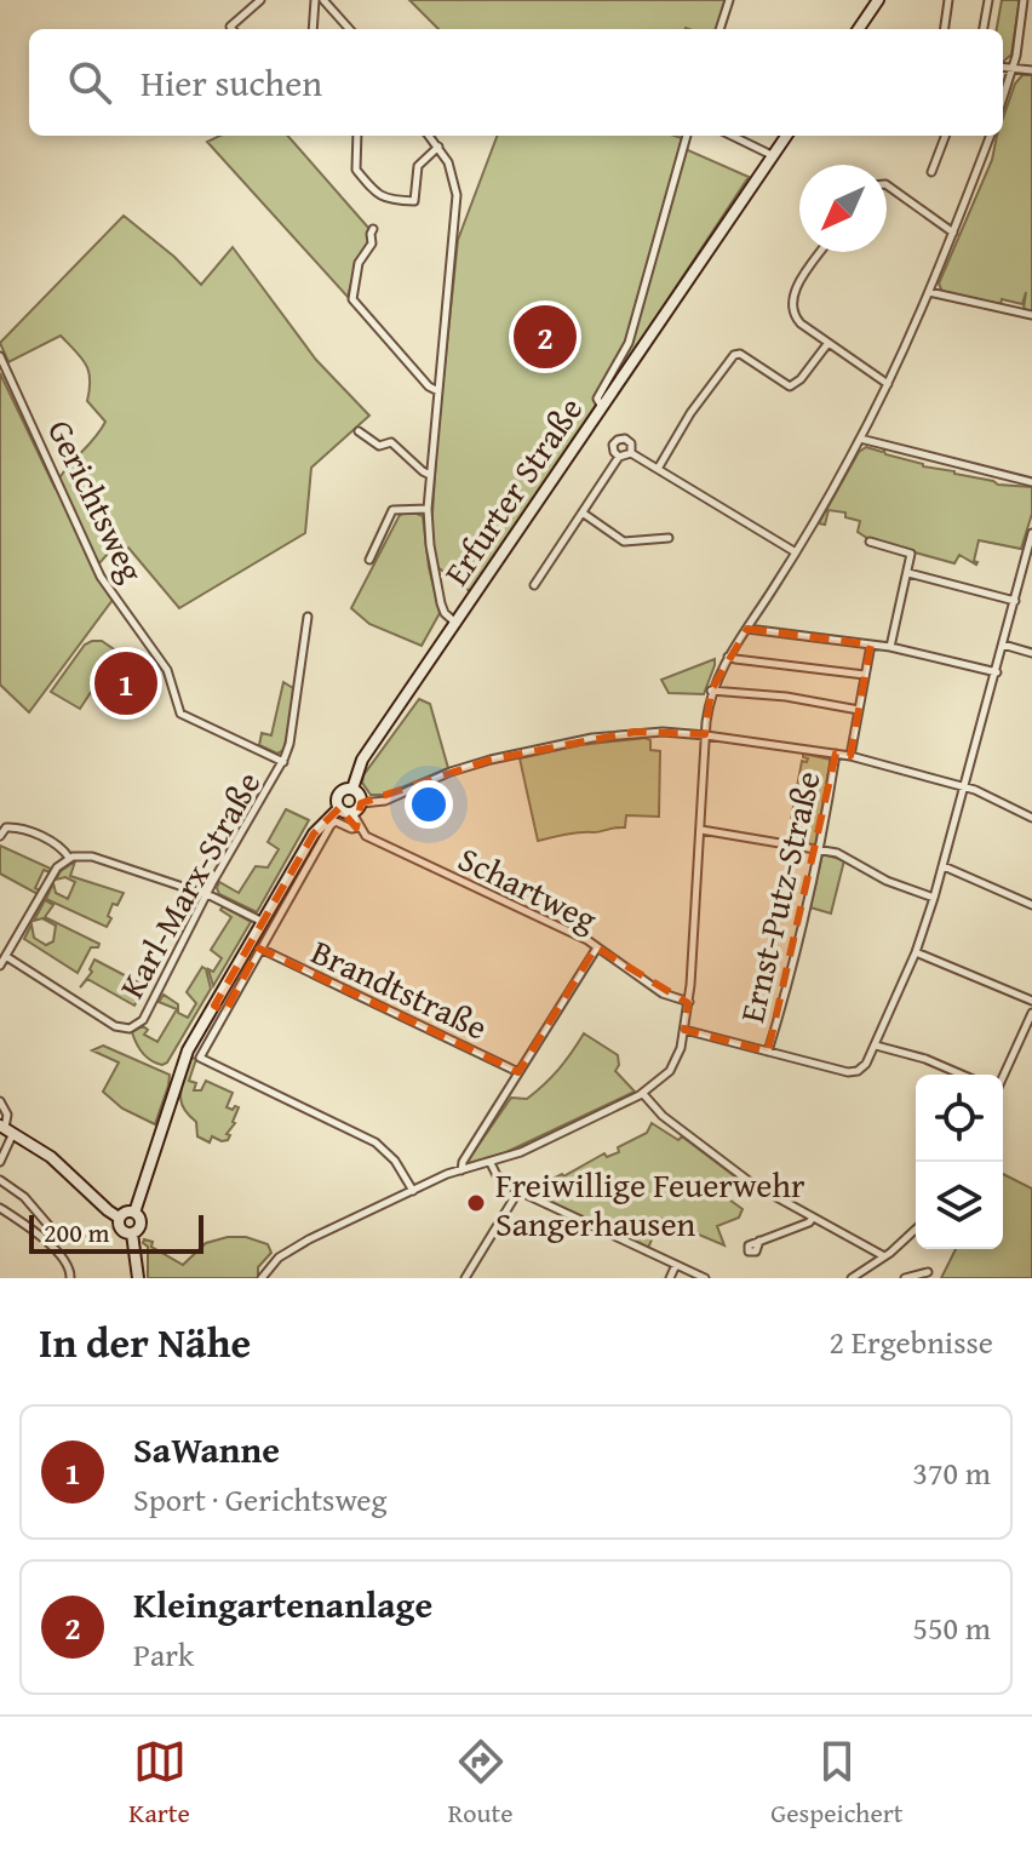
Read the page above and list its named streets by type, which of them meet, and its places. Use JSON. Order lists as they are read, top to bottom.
{
  "streets": {
    "main road": ["Erfurter Straße"],
    "street": [
      "Gerichtsweg",
      "Karl-Marx-Straße",
      "Schartweg",
      "Ernst-Putz-Straße",
      "Brandtstraße"
    ]
  },
  "crossings": [
    ["Gerichtsweg", "Karl-Marx-Straße"]
  ],
  "places": ["Freiwillige Feuerwehr Sangerhausen"],
  "scale_bar": "200 m",
  "north": "bottom left",
  "page": {
    "search": "Hier suchen",
    "pins": ["2", "1"],
    "scale": "200 m",
    "heading": ["In der Nähe", "2 Ergebnisse"],
    "list": [
      {
        "mark": "1",
        "name": "SaWanne",
        "note": "Sport · Gerichtsweg",
        "value": "370 m"
      },
      {
        "mark": "2",
        "name": "Kleingartenanlage",
        "note": "Park",
        "value": "550 m"
      }
    ],
    "nav": ["Karte", "Route", "Gespeichert"]
  }
}
